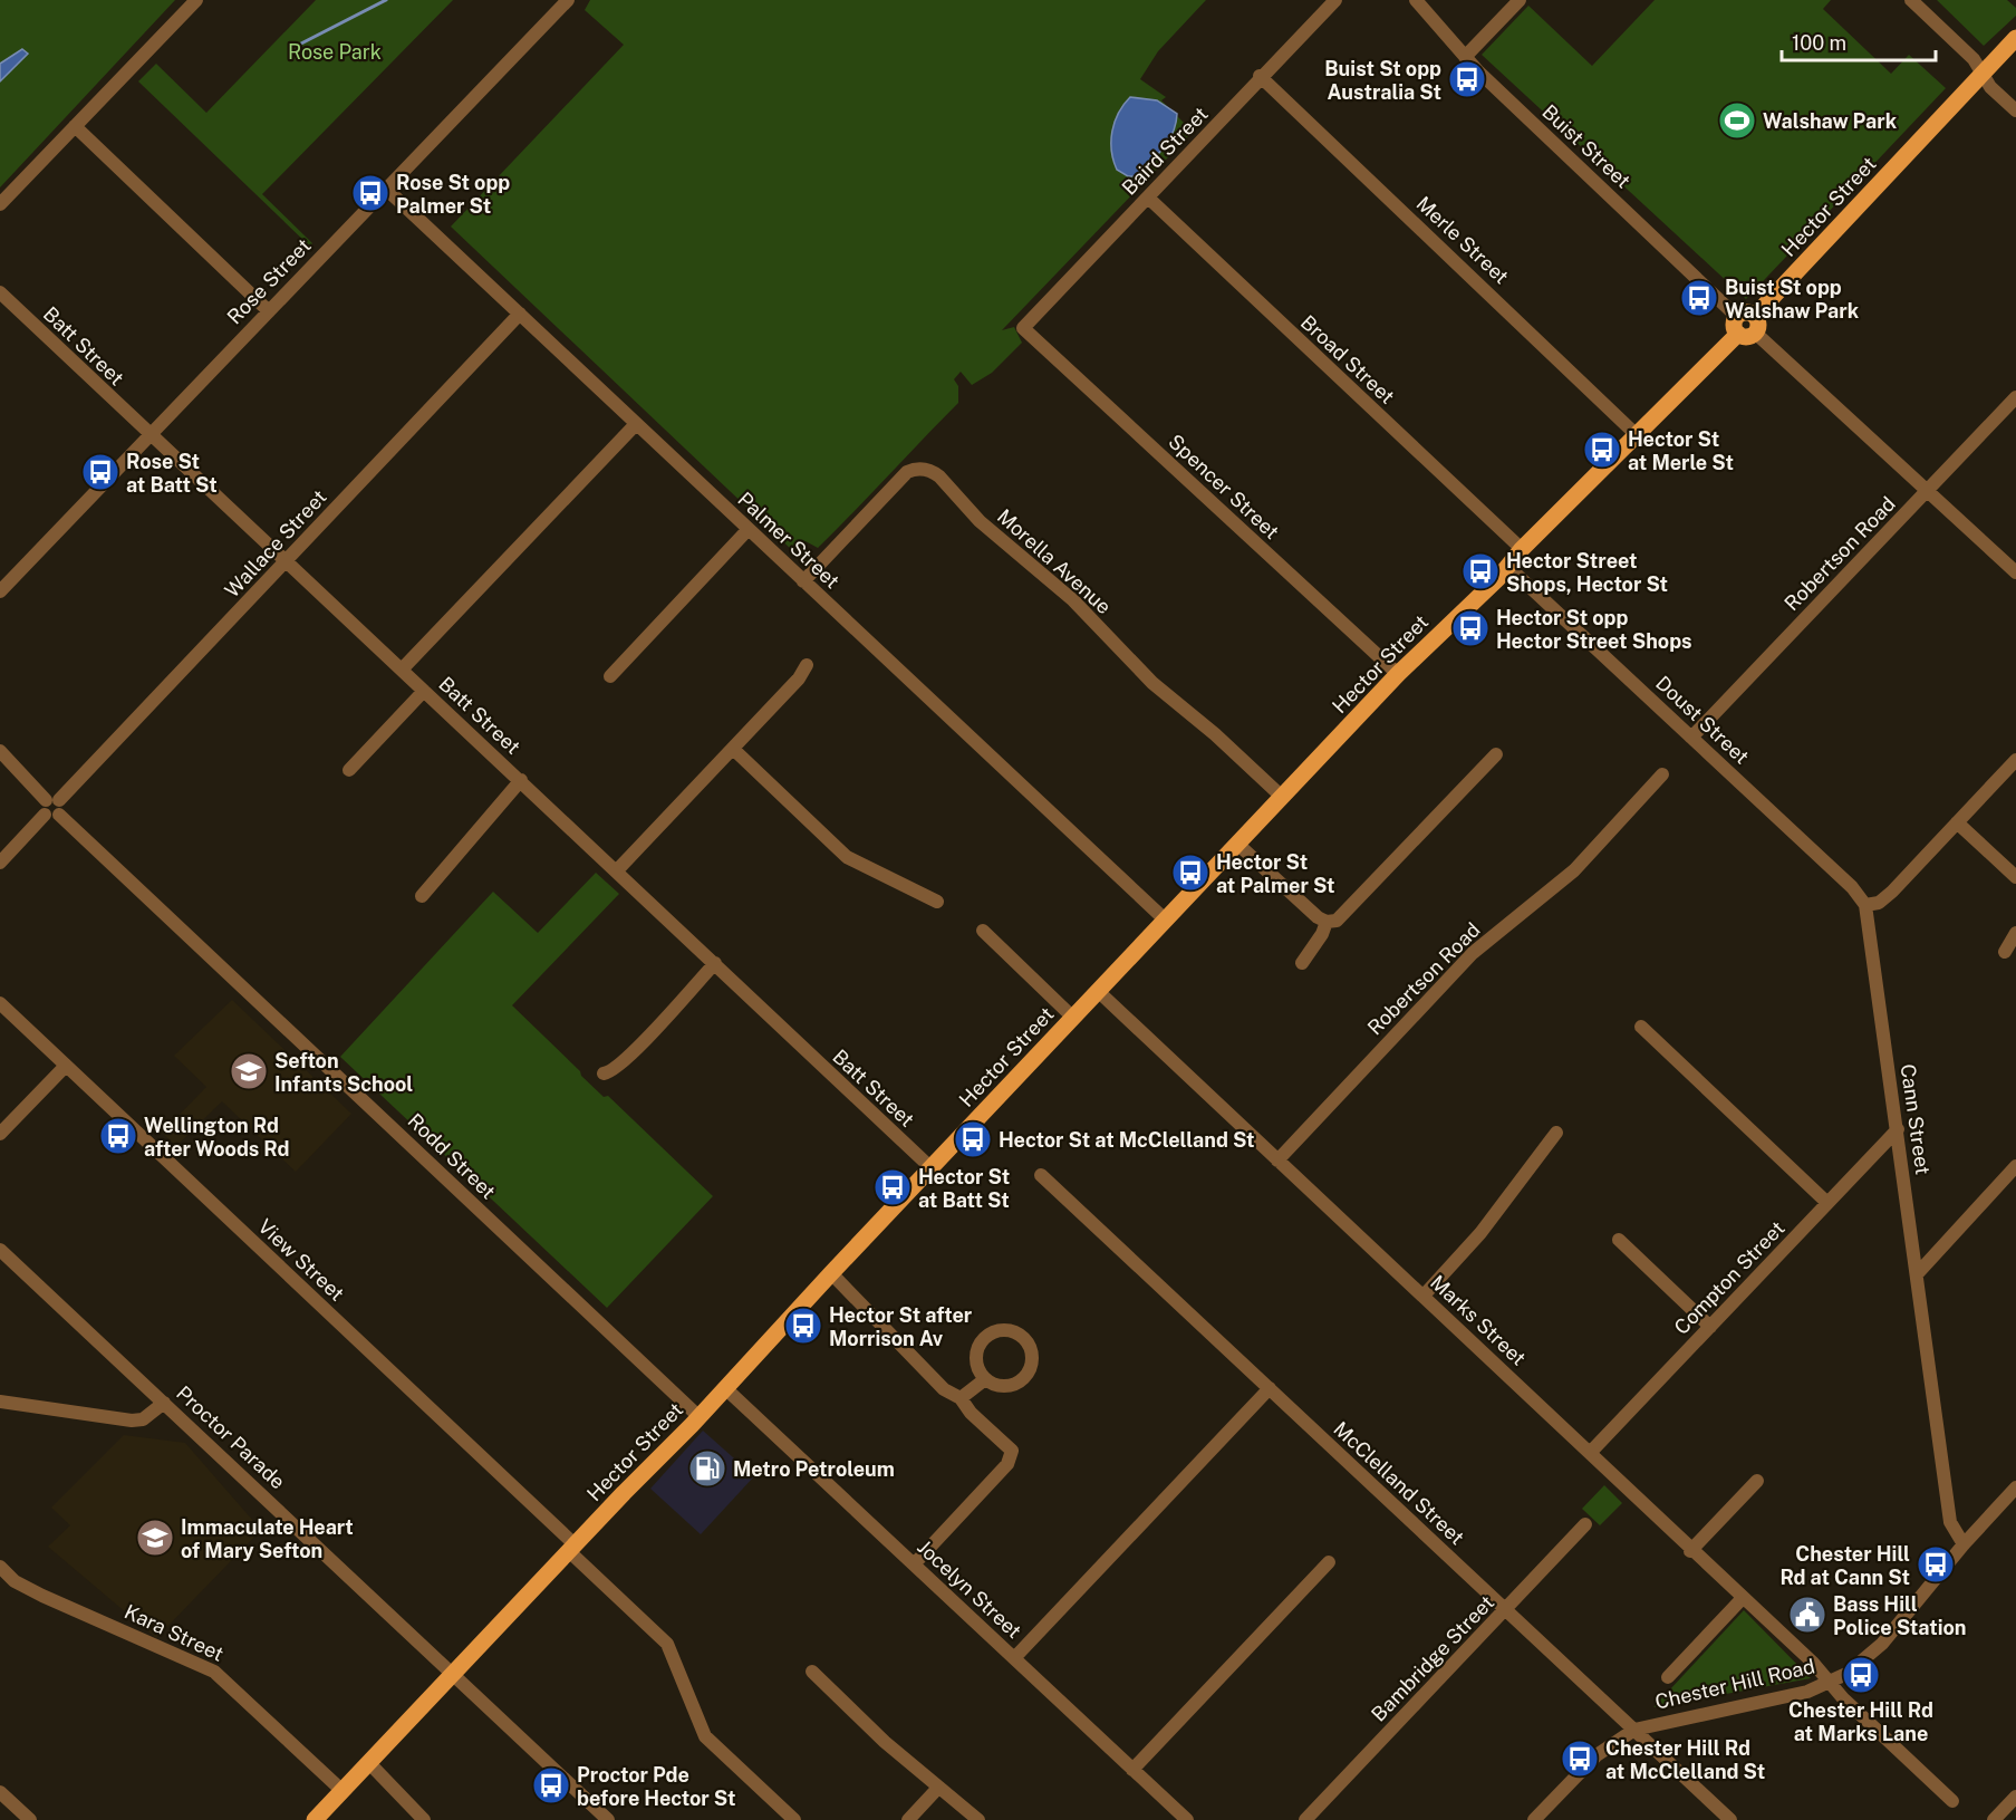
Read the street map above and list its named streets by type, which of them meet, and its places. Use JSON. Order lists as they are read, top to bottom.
{
  "streets": {
    "main road": ["Hector Street"],
    "street": [
      "Buist Street",
      "Baird Street",
      "Merle Street",
      "Rose Street",
      "Batt Street",
      "Broad Street",
      "Spencer Street",
      "Palmer Street",
      "Wallace Street",
      "Robertson Road",
      "Morella Avenue",
      "Doust Street",
      "Cann Street",
      "Rodd Street",
      "View Street",
      "Compton Street",
      "Marks Street",
      "Proctor Parade",
      "McClelland Street",
      "Jocelyn Street",
      "Kara Street",
      "Bambridge Street",
      "Chester Hill Road"
    ]
  },
  "crossings": [
    ["Buist Street", "Hector Street"],
    ["Buist Street", "Robertson Road"],
    ["Baird Street", "Merle Street"],
    ["Baird Street", "Broad Street"],
    ["Baird Street", "Spencer Street"],
    ["Hector Street", "Merle Street"],
    ["Hector Street", "Batt Street"],
    ["Hector Street", "Broad Street"],
    ["Hector Street", "Spencer Street"],
    ["Hector Street", "Palmer Street"],
    ["Hector Street", "Morella Avenue"],
    ["Hector Street", "Doust Street"],
    ["Hector Street", "Rodd Street"],
    ["Hector Street", "View Street"],
    ["Hector Street", "Marks Street"],
    ["Hector Street", "Proctor Parade"],
    ["Hector Street", "Jocelyn Street"],
    ["Hector Street", "Kara Street"],
    ["Rose Street", "Batt Street"],
    ["Rose Street", "Palmer Street"],
    ["Batt Street", "Wallace Street"],
    ["Palmer Street", "Wallace Street"],
    ["Palmer Street", "Morella Avenue"],
    ["Wallace Street", "Rodd Street"],
    ["Robertson Road", "Doust Street"],
    ["Robertson Road", "Marks Street"],
    ["Doust Street", "Cann Street"],
    ["Cann Street", "Compton Street"],
    ["Cann Street", "Chester Hill Road"],
    ["Compton Street", "Marks Street"],
    ["Marks Street", "Chester Hill Road"],
    ["McClelland Street", "Bambridge Street"],
    ["McClelland Street", "Chester Hill Road"]
  ],
  "parks": ["Rose Park"],
  "places": {
    "bus stop": [
      "Buist St opp Australia St",
      "Rose St opp Palmer St",
      "Buist St opp Walshaw Park",
      "Hector St at Merle St",
      "Rose St at Batt St",
      "Hector Street Shops, Hector St",
      "Hector St opp Hector Street Shops",
      "Hector St at Palmer St",
      "Wellington Rd after Woods Rd",
      "Hector St at McClelland St",
      "Hector St at Batt St",
      "Hector St after Morrison Av",
      "Chester Hill Rd at Cann St",
      "Chester Hill Rd at Marks Lane",
      "Chester Hill Rd at McClelland St",
      "Proctor Pde before Hector St"
    ],
    "sports": ["Walshaw Park"],
    "school or university": ["Sefton Infants School", "Immaculate Heart of Mary Sefton"],
    "fuel station": ["Metro Petroleum"],
    "public building": ["Bass Hill Police Station"]
  },
  "scale_bar": "100 m"
}
